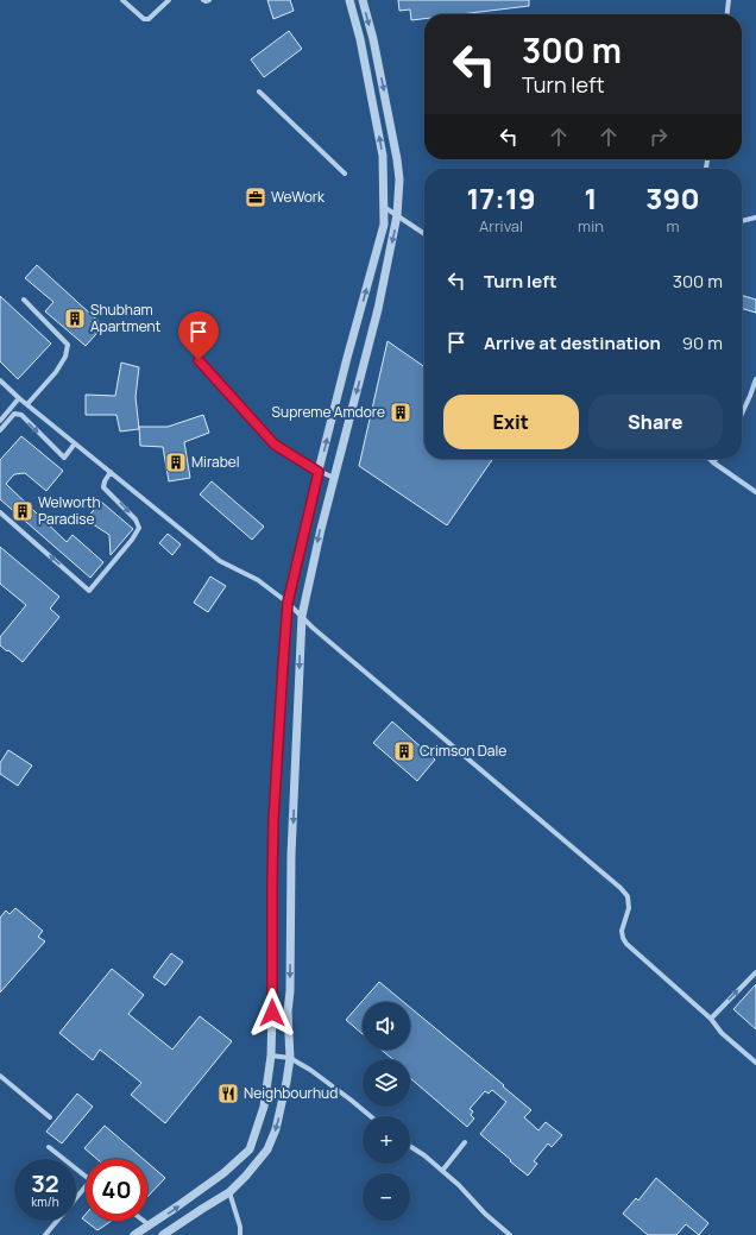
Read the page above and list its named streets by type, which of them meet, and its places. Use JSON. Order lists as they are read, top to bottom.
{
  "places": {
    "office": ["WeWork"],
    "building": [
      "Shubham Apartment",
      "Supreme Amdore",
      "Mirabel",
      "Welworth Paradise",
      "Crimson Dale"
    ],
    "restaurant": ["Neighbourhud"]
  },
  "page": {
    "turn": ["300 m", "Turn left"],
    "eta": [
      "17:19",
      "Arrival",
      "1",
      "min",
      "390",
      "m"
    ],
    "list": [
      {
        "name": "Turn left",
        "value": "300 m"
      },
      {
        "name": "Arrive at destination",
        "value": "90 m"
      }
    ],
    "buttons": ["Exit", "Share"],
    "map_buttons": ["+", "−"],
    "speed": "32 km/h",
    "limit": "40"
  }
}
